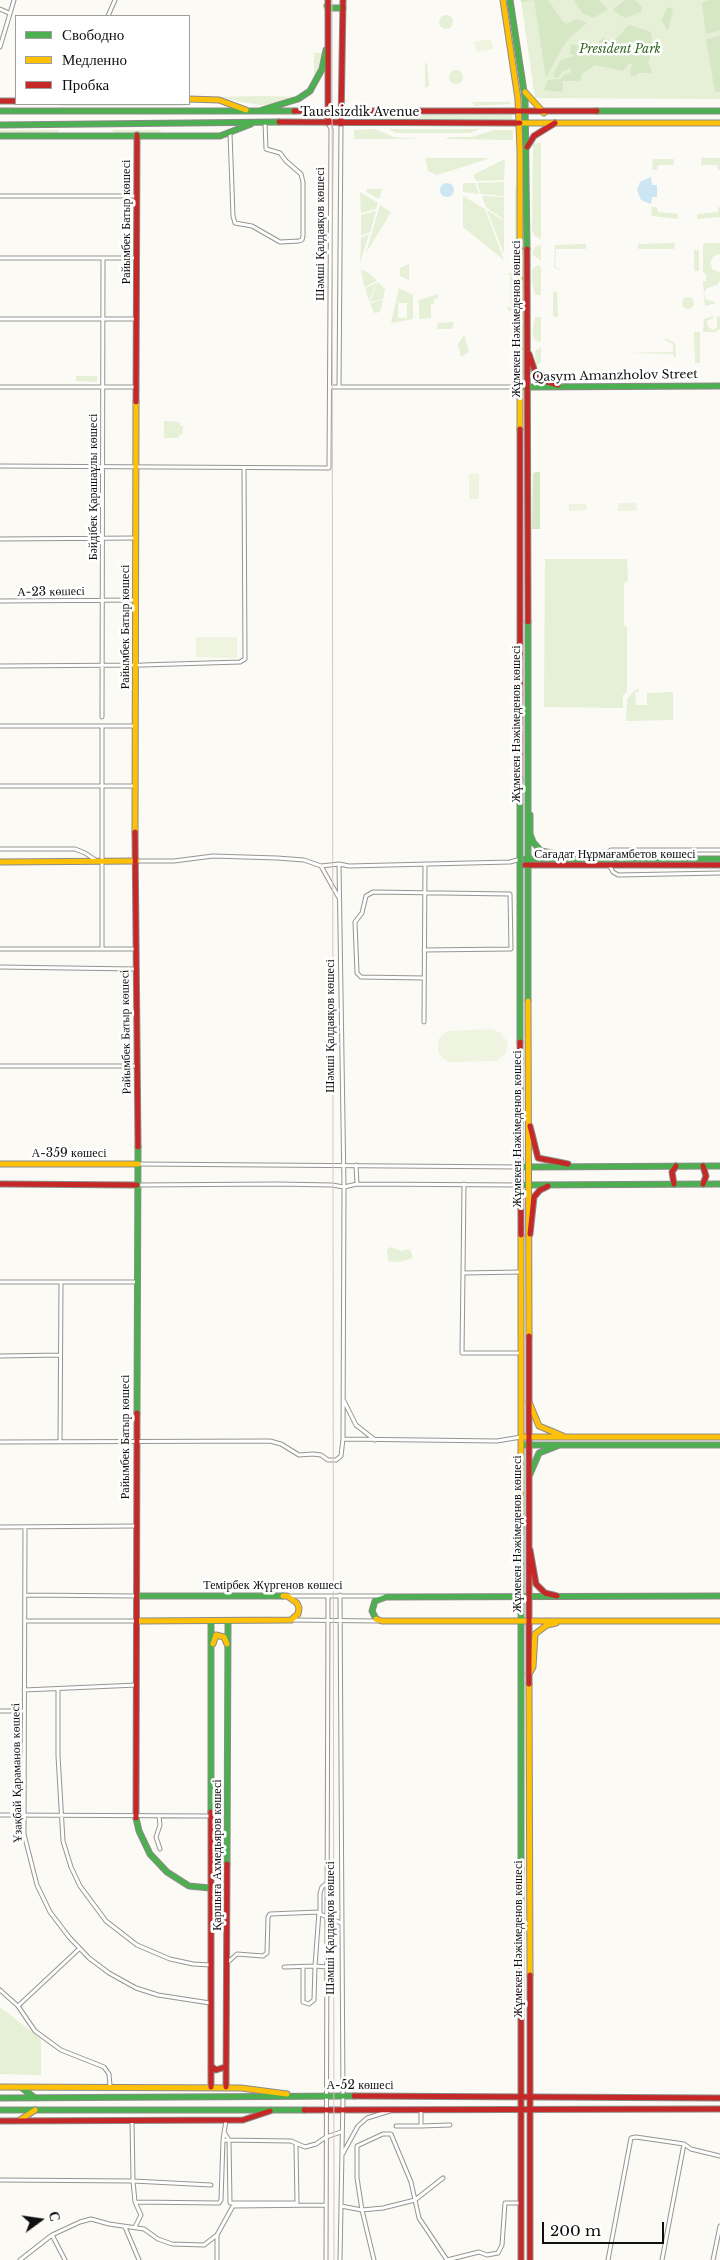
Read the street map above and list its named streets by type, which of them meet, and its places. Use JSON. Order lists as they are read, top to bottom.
{
  "streets": {
    "main road": [
      "Tauelsizdik Avenue",
      "Райымбек Батыр көшесі",
      "Шәмші Қалдаяқов көшесі",
      "Жұмекен Нәжімеденов көшесі",
      "Qasym Amanzholov Street",
      "Сағадат Нұрмағамбетов көшесі",
      "А-359 көшесі",
      "Темірбек Жүргенов көшесі",
      "Қаршыға Ахмедьяров көшесі",
      "А-52 көшесі"
    ],
    "street": ["Бәйдібек Қарашаұлы көшесі", "А-23 көшесі", "Ұзақбай Қараманов көшесі"]
  },
  "crossings": [
    ["Tauelsizdik Avenue", "Шәмші Қалдаяқов көшесі"],
    ["Tauelsizdik Avenue", "Жұмекен Нәжімеденов көшесі"],
    ["Райымбек Батыр көшесі", "А-23 көшесі"],
    ["Райымбек Батыр көшесі", "А-359 көшесі"],
    ["Райымбек Батыр көшесі", "Темірбек Жүргенов көшесі"],
    ["Райымбек Батыр көшесі", "Қаршыға Ахмедьяров көшесі"],
    ["Шәмші Қалдаяқов көшесі", "Qasym Amanzholov Street"],
    ["Шәмші Қалдаяқов көшесі", "Сағадат Нұрмағамбетов көшесі"],
    ["Шәмші Қалдаяқов көшесі", "Темірбек Жүргенов көшесі"],
    ["Шәмші Қалдаяқов көшесі", "А-52 көшесі"],
    ["Жұмекен Нәжімеденов көшесі", "Qasym Amanzholov Street"],
    ["Жұмекен Нәжімеденов көшесі", "Сағадат Нұрмағамбетов көшесі"],
    ["Жұмекен Нәжімеденов көшесі", "Темірбек Жүргенов көшесі"],
    ["Жұмекен Нәжімеденов көшесі", "А-52 көшесі"],
    ["Бәйдібек Қарашаұлы көшесі", "А-23 көшесі"],
    ["Темірбек Жүргенов көшесі", "Ұзақбай Қараманов көшесі"],
    ["Ұзақбай Қараманов көшесі", "Қаршыға Ахмедьяров көшесі"]
  ],
  "parks": ["President Park"],
  "legend": ["Свободно", "Медленно", "Пробка"],
  "scale_bar": "200 m",
  "north": "right"
}
